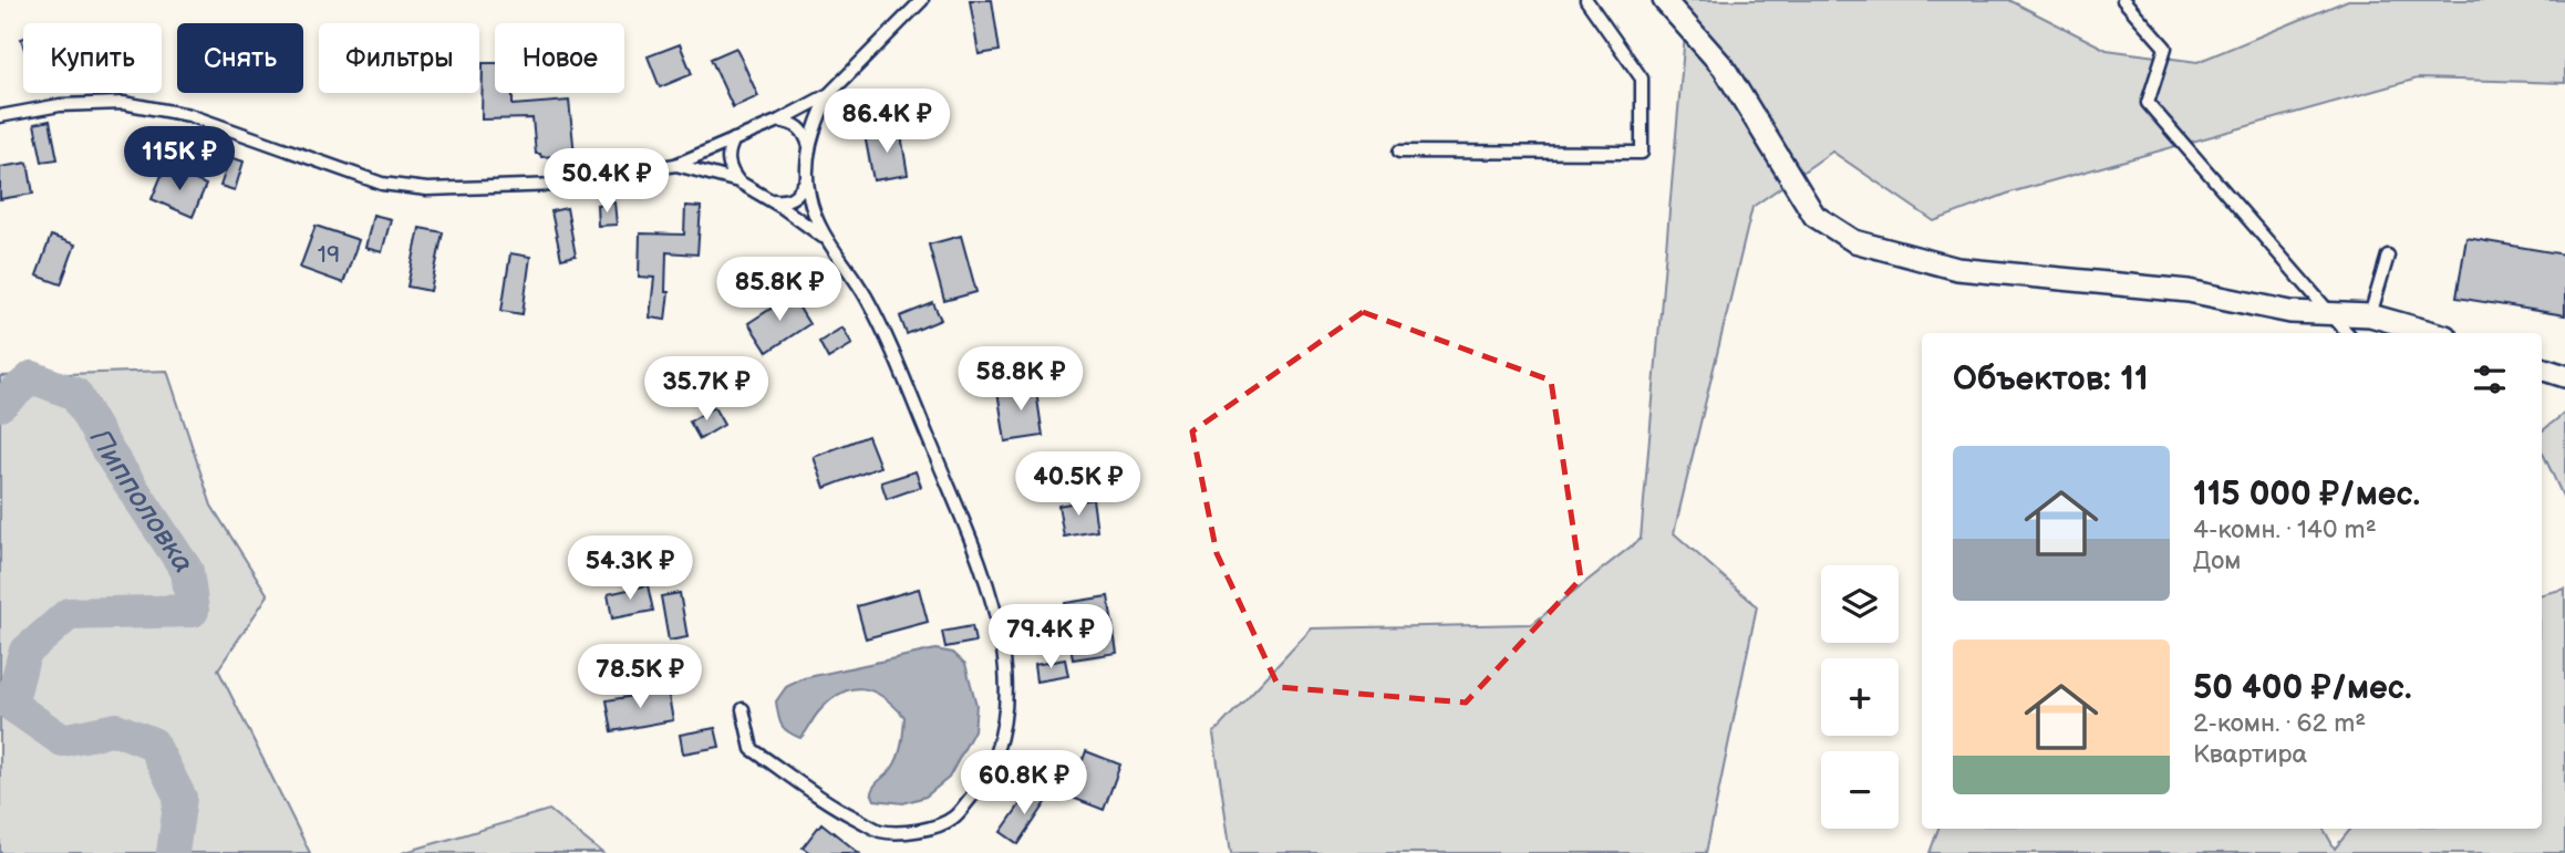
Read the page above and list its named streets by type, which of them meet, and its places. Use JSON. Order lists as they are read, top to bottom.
{
  "water": ["Пипполовка"],
  "house_numbers": ["19"],
  "page": {
    "chip": [
      "Купить",
      "Снять",
      "Фильтры",
      "Новое"
    ],
    "price": [
      "86.4K ₽",
      "115K ₽",
      "50.4K ₽",
      "85.8K ₽",
      "58.8K ₽",
      "35.7K ₽",
      "40.5K ₽",
      "54.3K ₽",
      "79.4K ₽",
      "78.5K ₽",
      "60.8K ₽"
    ],
    "heading": "Объектов: 11",
    "list": [
      {
        "name": "115 000 ₽/мес.",
        "note": "4-комн. · 140 m² · Дом"
      },
      {
        "name": "50 400 ₽/мес.",
        "note": "2-комн. · 62 m² · Квартира"
      }
    ],
    "map_buttons": ["+", "−"]
  }
}
